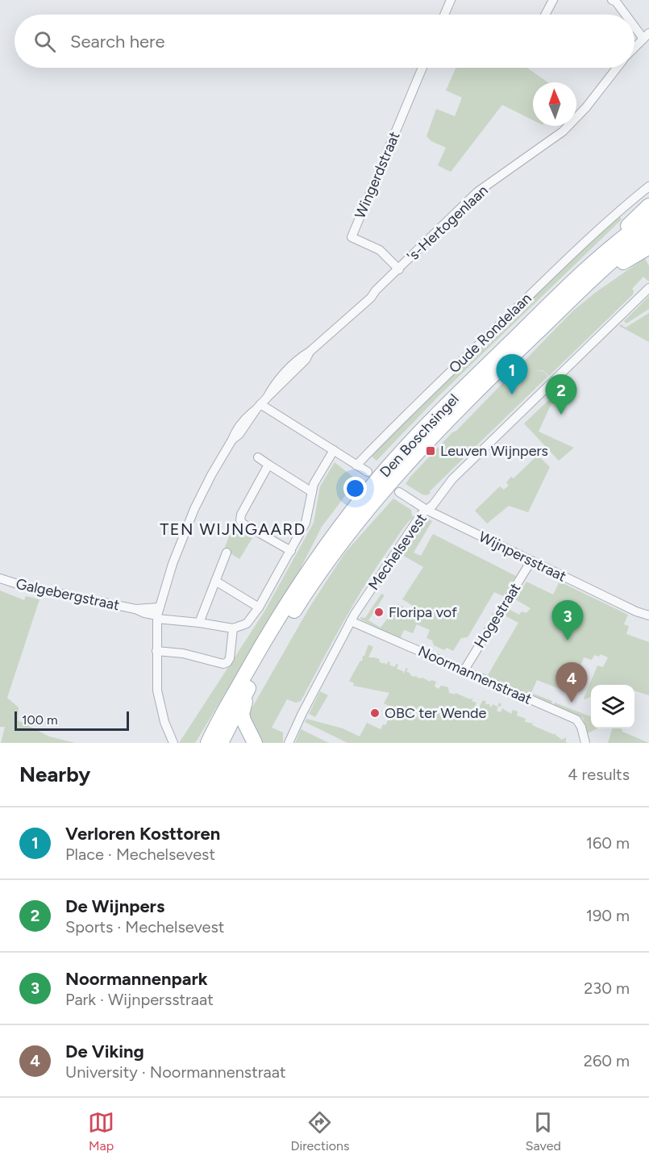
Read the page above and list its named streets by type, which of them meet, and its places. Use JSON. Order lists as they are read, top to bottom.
{
  "streets": {
    "main road": ["Den Boschsingel"],
    "street": [
      "Wingerdstraat",
      "'s-Hertogenlaan",
      "Oude Rondelaan",
      "Mechelsevest",
      "Wijnpersstraat",
      "Galgebergstraat",
      "Hogestraat",
      "Noormannenstraat"
    ]
  },
  "crossings": [
    ["Wingerdstraat", "'s-Hertogenlaan"],
    ["'s-Hertogenlaan", "Galgebergstraat"],
    ["Mechelsevest", "Wijnpersstraat"],
    ["Mechelsevest", "Noormannenstraat"],
    ["Wijnpersstraat", "Hogestraat"],
    ["Hogestraat", "Noormannenstraat"]
  ],
  "districts": ["TEN WIJNGAARD"],
  "places": {
    "transit": ["Leuven Wijnpers"],
    "other": ["Floripa vof", "OBC ter Wende"]
  },
  "scale_bar": "100 m",
  "north": "top",
  "page": {
    "search": "Search here",
    "pins": [
      "1",
      "2",
      "3",
      "4"
    ],
    "scale": "100 m",
    "heading": ["Nearby", "4 results"],
    "list": [
      {
        "mark": "1",
        "name": "Verloren Kosttoren",
        "note": "Place · Mechelsevest",
        "value": "160 m"
      },
      {
        "mark": "2",
        "name": "De Wijnpers",
        "note": "Sports · Mechelsevest",
        "value": "190 m"
      },
      {
        "mark": "3",
        "name": "Noormannenpark",
        "note": "Park · Wijnpersstraat",
        "value": "230 m"
      },
      {
        "mark": "4",
        "name": "De Viking",
        "note": "University · Noormannenstraat",
        "value": "260 m"
      }
    ],
    "nav": ["Map", "Directions", "Saved"]
  }
}
